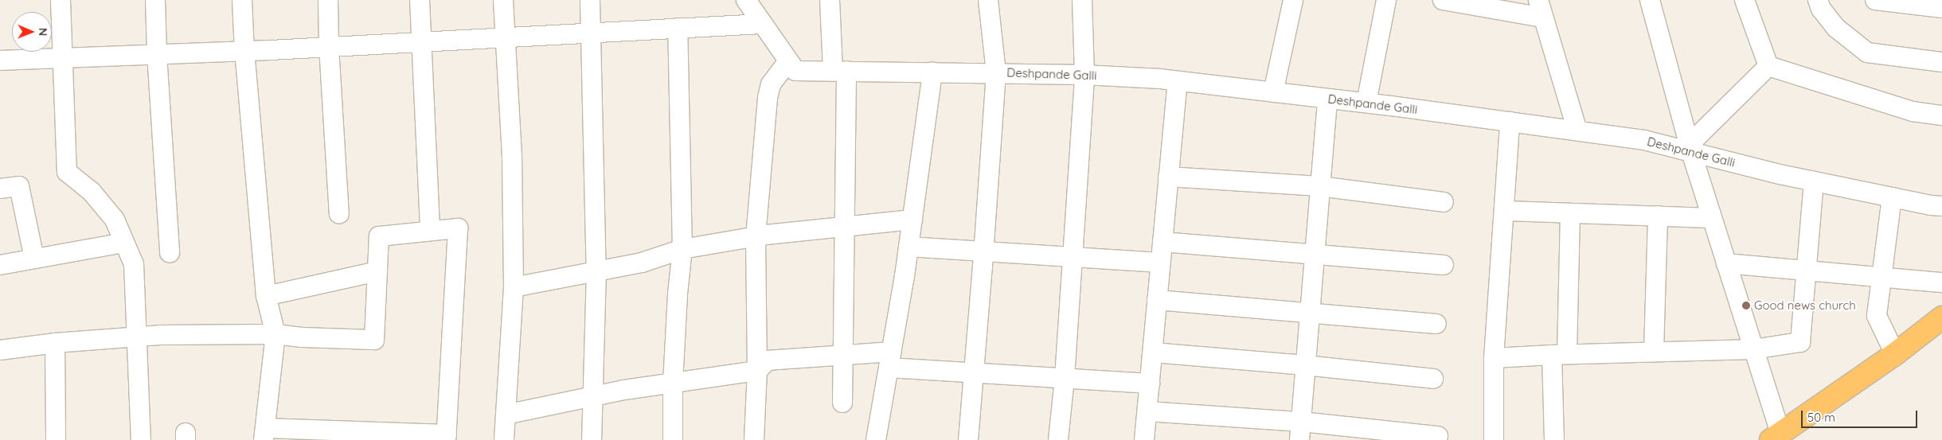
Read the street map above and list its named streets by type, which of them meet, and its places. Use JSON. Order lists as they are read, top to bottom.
{
  "streets": {
    "street": ["Deshpande Galli"]
  },
  "places": ["Good news church"],
  "scale_bar": "50 m",
  "north": "right"
}
